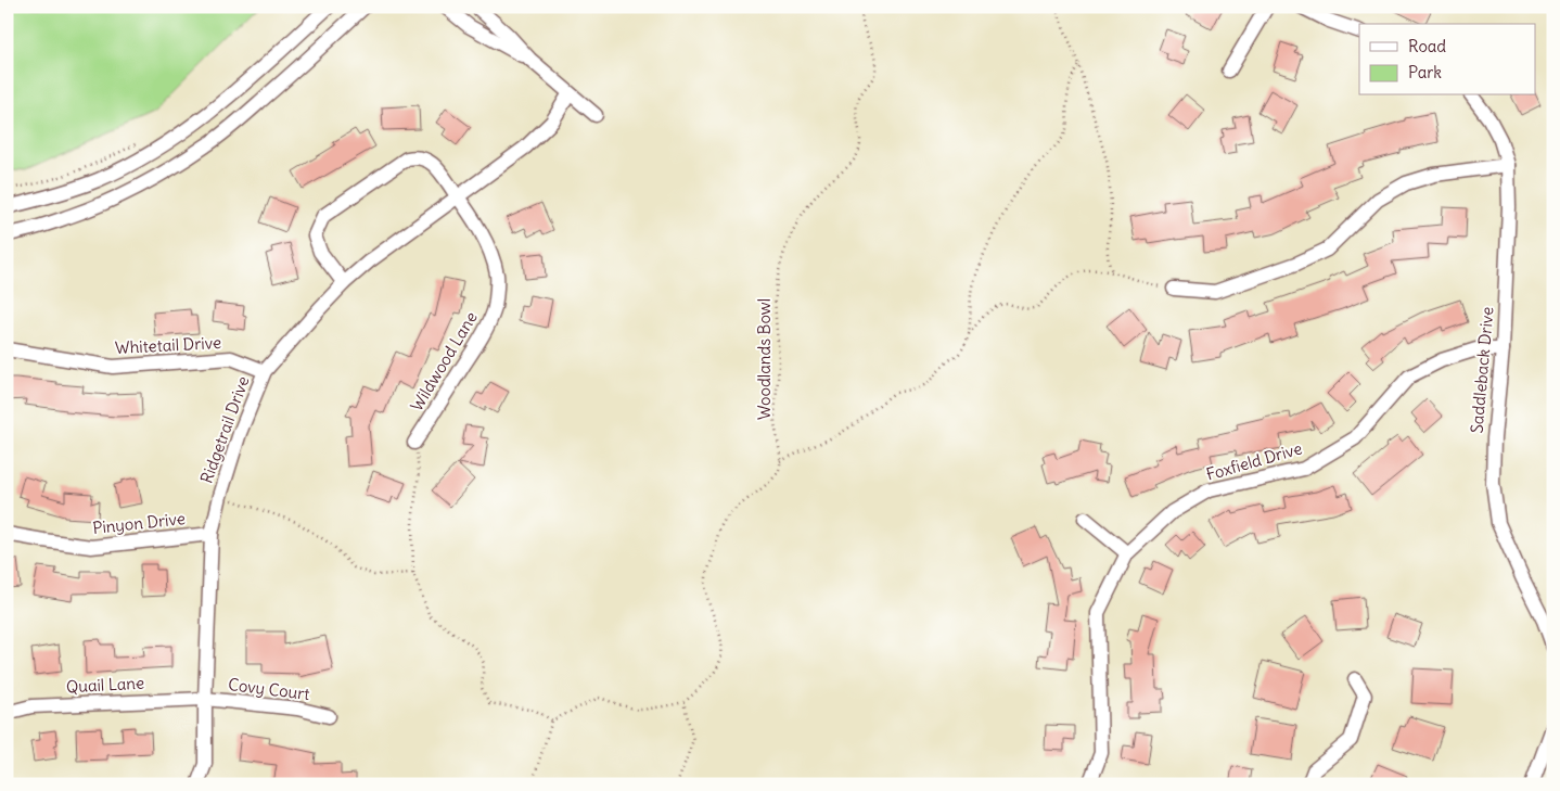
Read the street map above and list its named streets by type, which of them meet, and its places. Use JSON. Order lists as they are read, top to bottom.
{
  "streets": {
    "street": [
      "Whitetail Drive",
      "Wildwood Lane",
      "Saddleback Drive",
      "Ridgetrail Drive",
      "Foxfield Drive",
      "Pinyon Drive",
      "Quail Lane",
      "Covy Court"
    ],
    "path": ["Woodlands Bowl"]
  },
  "crossings": [
    ["Whitetail Drive", "Ridgetrail Drive"],
    ["Wildwood Lane", "Ridgetrail Drive"],
    ["Saddleback Drive", "Foxfield Drive"],
    ["Ridgetrail Drive", "Pinyon Drive"],
    ["Ridgetrail Drive", "Quail Lane"],
    ["Ridgetrail Drive", "Covy Court"],
    ["Quail Lane", "Covy Court"]
  ],
  "legend": ["Road", "Park"]
}
